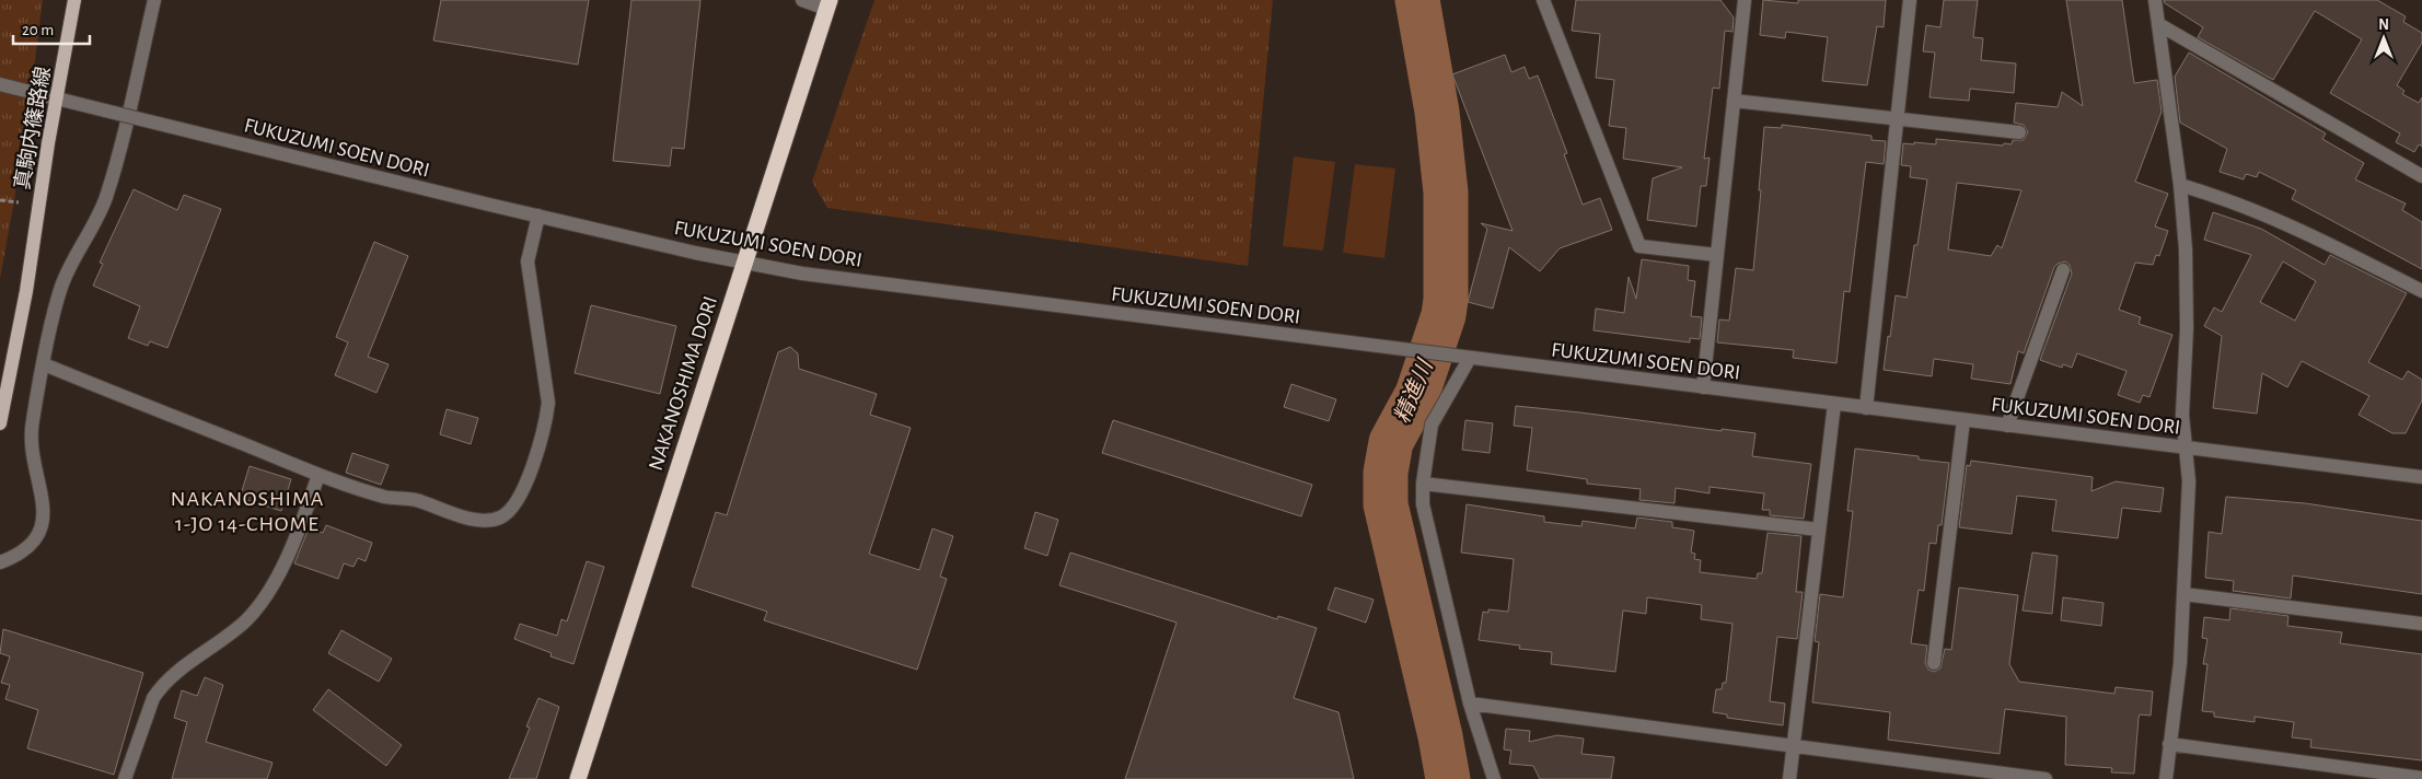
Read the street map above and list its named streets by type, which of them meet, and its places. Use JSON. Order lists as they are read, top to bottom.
{
  "streets": {
    "highway": ["NAKANOSHIMA DORI"],
    "main road": ["真駒内篠路線"],
    "street": ["FUKUZUMI SOEN DORI"]
  },
  "crossings": [
    ["真駒内篠路線", "FUKUZUMI SOEN DORI"],
    ["FUKUZUMI SOEN DORI", "NAKANOSHIMA DORI"]
  ],
  "districts": ["NAKANOSHIMA 1-JO 14-CHOME"],
  "water": ["精進川"],
  "scale_bar": "20 m",
  "north": "top"
}
